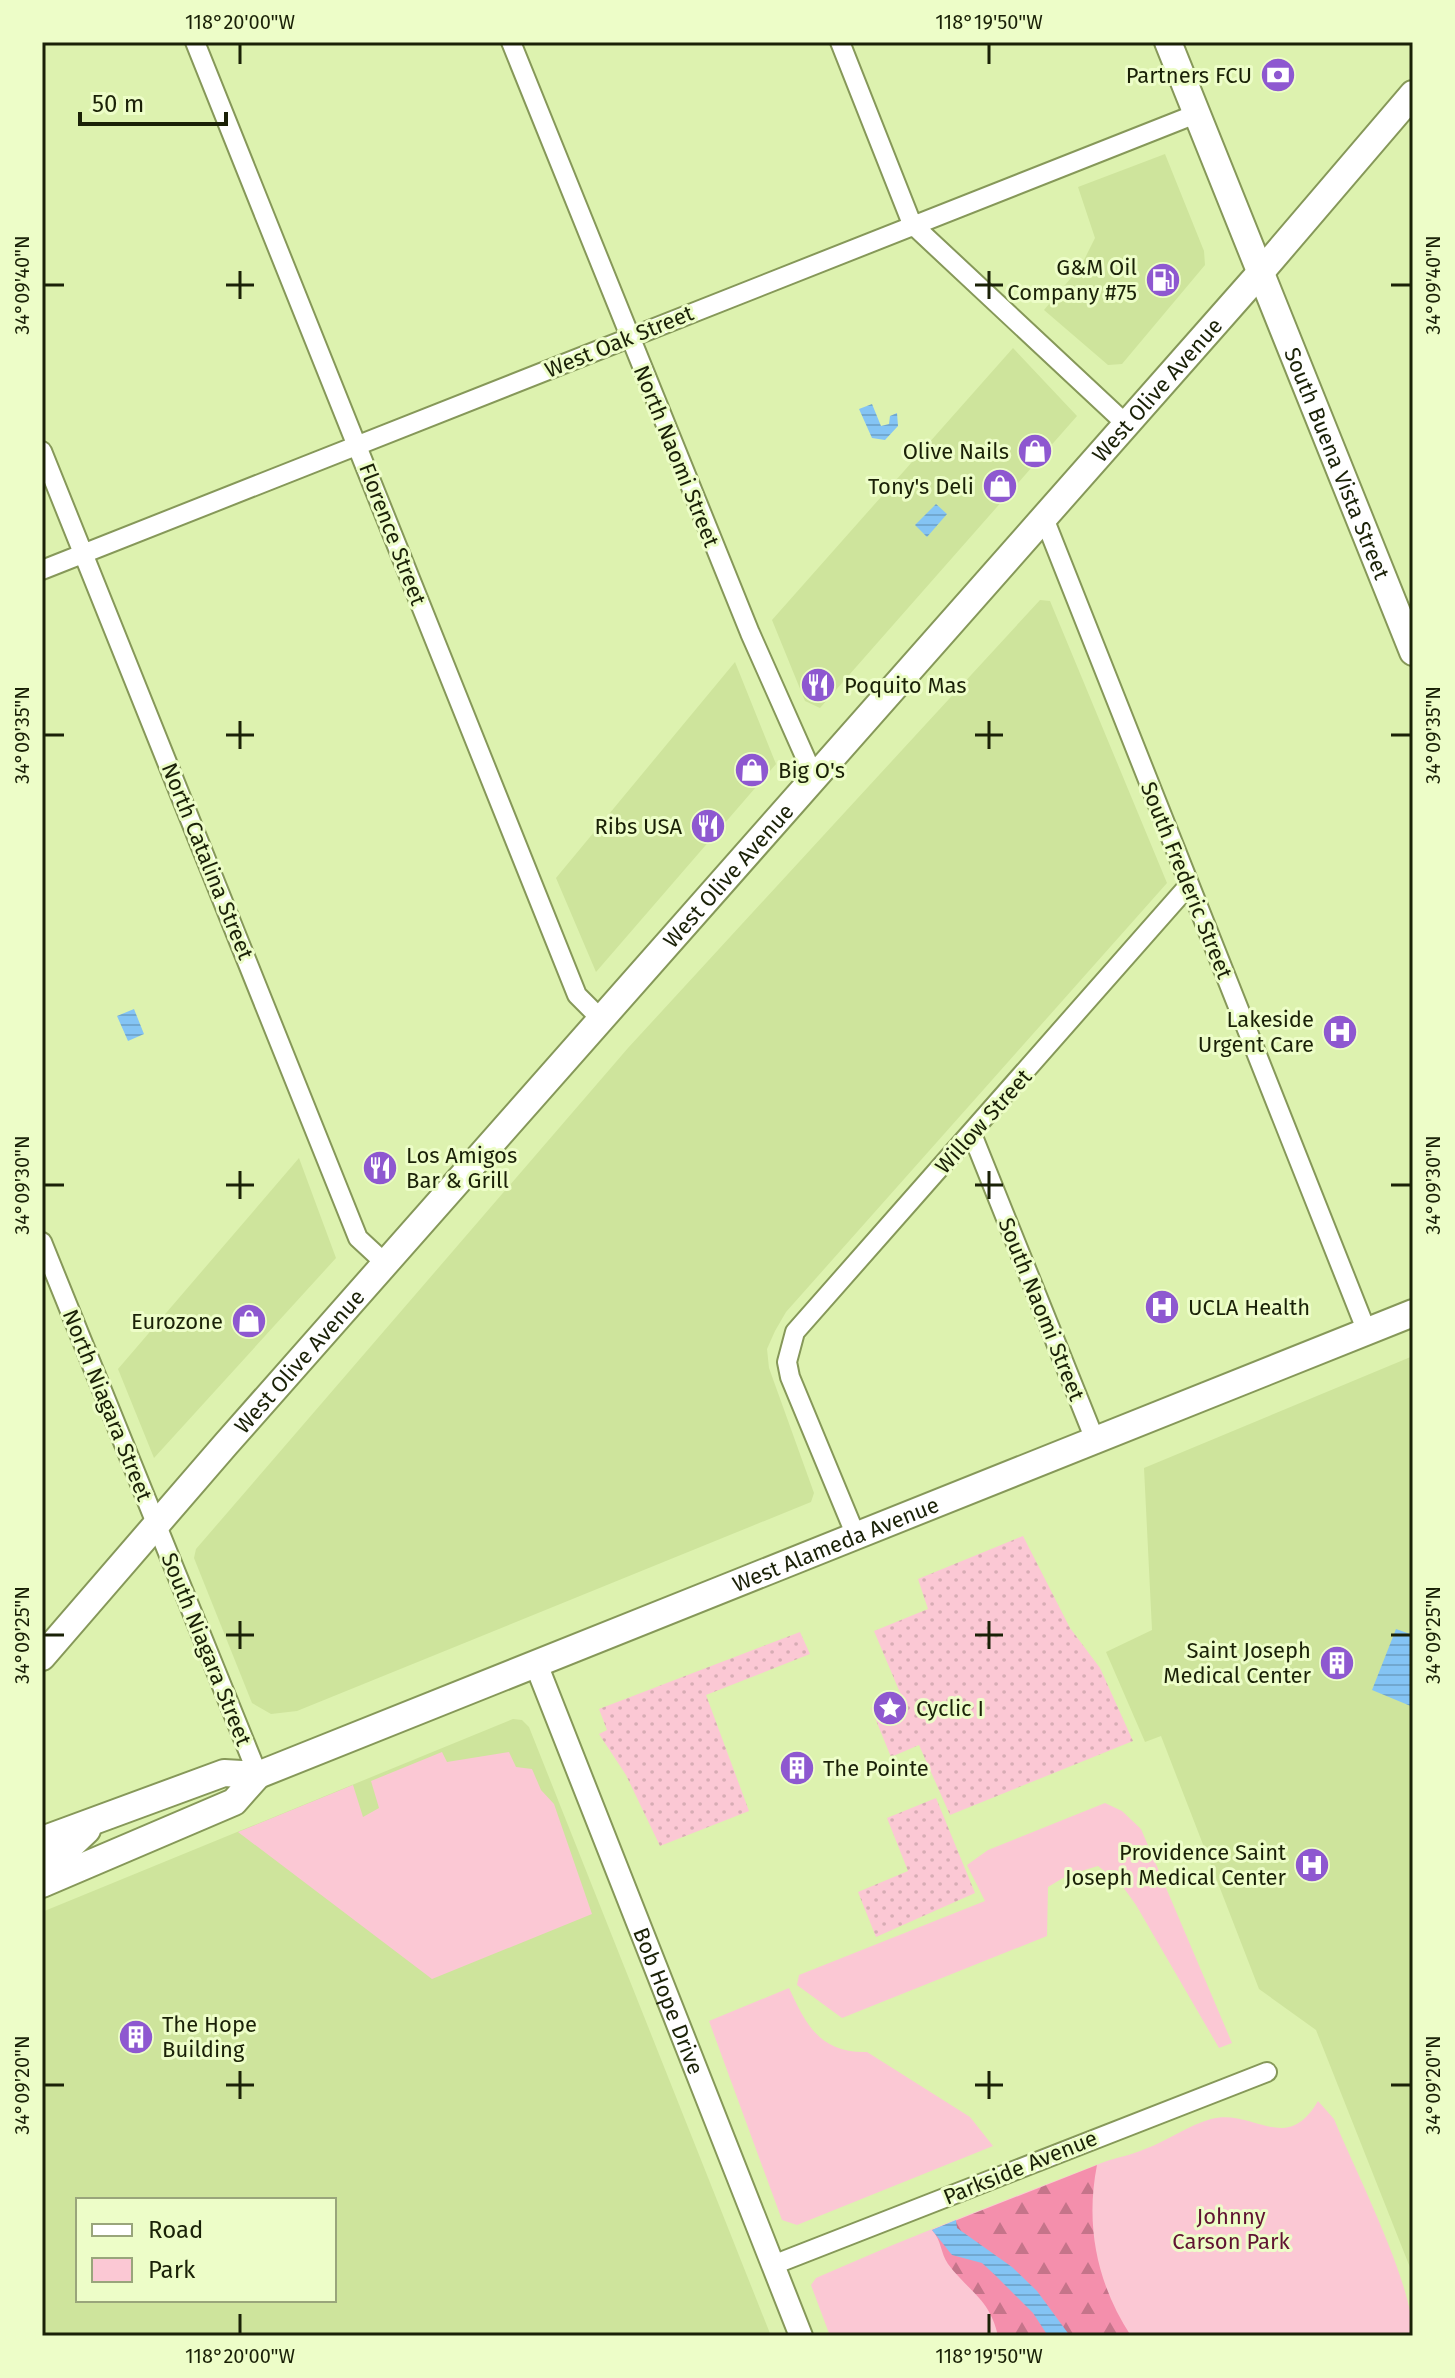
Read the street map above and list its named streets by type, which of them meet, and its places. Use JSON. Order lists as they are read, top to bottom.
{
  "streets": {
    "main road": ["West Olive Avenue", "South Buena Vista Street", "West Alameda Avenue"],
    "street": [
      "West Oak Street",
      "North Naomi Street",
      "Florence Street",
      "North Catalina Street",
      "South Frederic Street",
      "Willow Street",
      "South Naomi Street",
      "North Niagara Street",
      "South Niagara Street",
      "Bob Hope Drive",
      "Parkside Avenue"
    ]
  },
  "crossings": [
    ["West Oak Street", "North Naomi Street"],
    ["West Oak Street", "South Buena Vista Street"],
    ["West Oak Street", "Florence Street"],
    ["West Oak Street", "North Catalina Street"],
    ["West Olive Avenue", "North Naomi Street"],
    ["West Olive Avenue", "South Buena Vista Street"],
    ["West Olive Avenue", "Florence Street"],
    ["West Olive Avenue", "North Catalina Street"],
    ["West Olive Avenue", "South Frederic Street"],
    ["West Olive Avenue", "North Niagara Street"],
    ["West Olive Avenue", "South Niagara Street"],
    ["South Frederic Street", "Willow Street"],
    ["South Frederic Street", "West Alameda Avenue"],
    ["Willow Street", "South Naomi Street"],
    ["Willow Street", "West Alameda Avenue"],
    ["South Naomi Street", "West Alameda Avenue"],
    ["North Niagara Street", "South Niagara Street"],
    ["West Alameda Avenue", "South Niagara Street"],
    ["West Alameda Avenue", "Bob Hope Drive"],
    ["Bob Hope Drive", "Parkside Avenue"]
  ],
  "parks": ["Johnny Carson Park"],
  "places": {
    "bank": ["Partners FCU"],
    "fuel station": ["G&M Oil Company #75"],
    "shop": [
      "Olive Nails",
      "Tony's Deli",
      "Big O's",
      "Eurozone"
    ],
    "restaurant": ["Poquito Mas", "Ribs USA", "Los Amigos Bar & Grill"],
    "hospital": ["Lakeside Urgent Care", "UCLA Health", "Providence Saint Joseph Medical Center"],
    "building": ["Saint Joseph Medical Center", "The Pointe", "The Hope Building"],
    "place": ["Cyclic I"]
  },
  "legend": ["Road", "Park"],
  "scale_bar": "50 m",
  "coordinates": [
    "118°20'00\"W",
    "118°19'50\"W",
    "34°09'40\"N",
    "34°09'35\"N",
    "34°09'30\"N",
    "34°09'25\"N",
    "34°09'20\"N"
  ]
}
